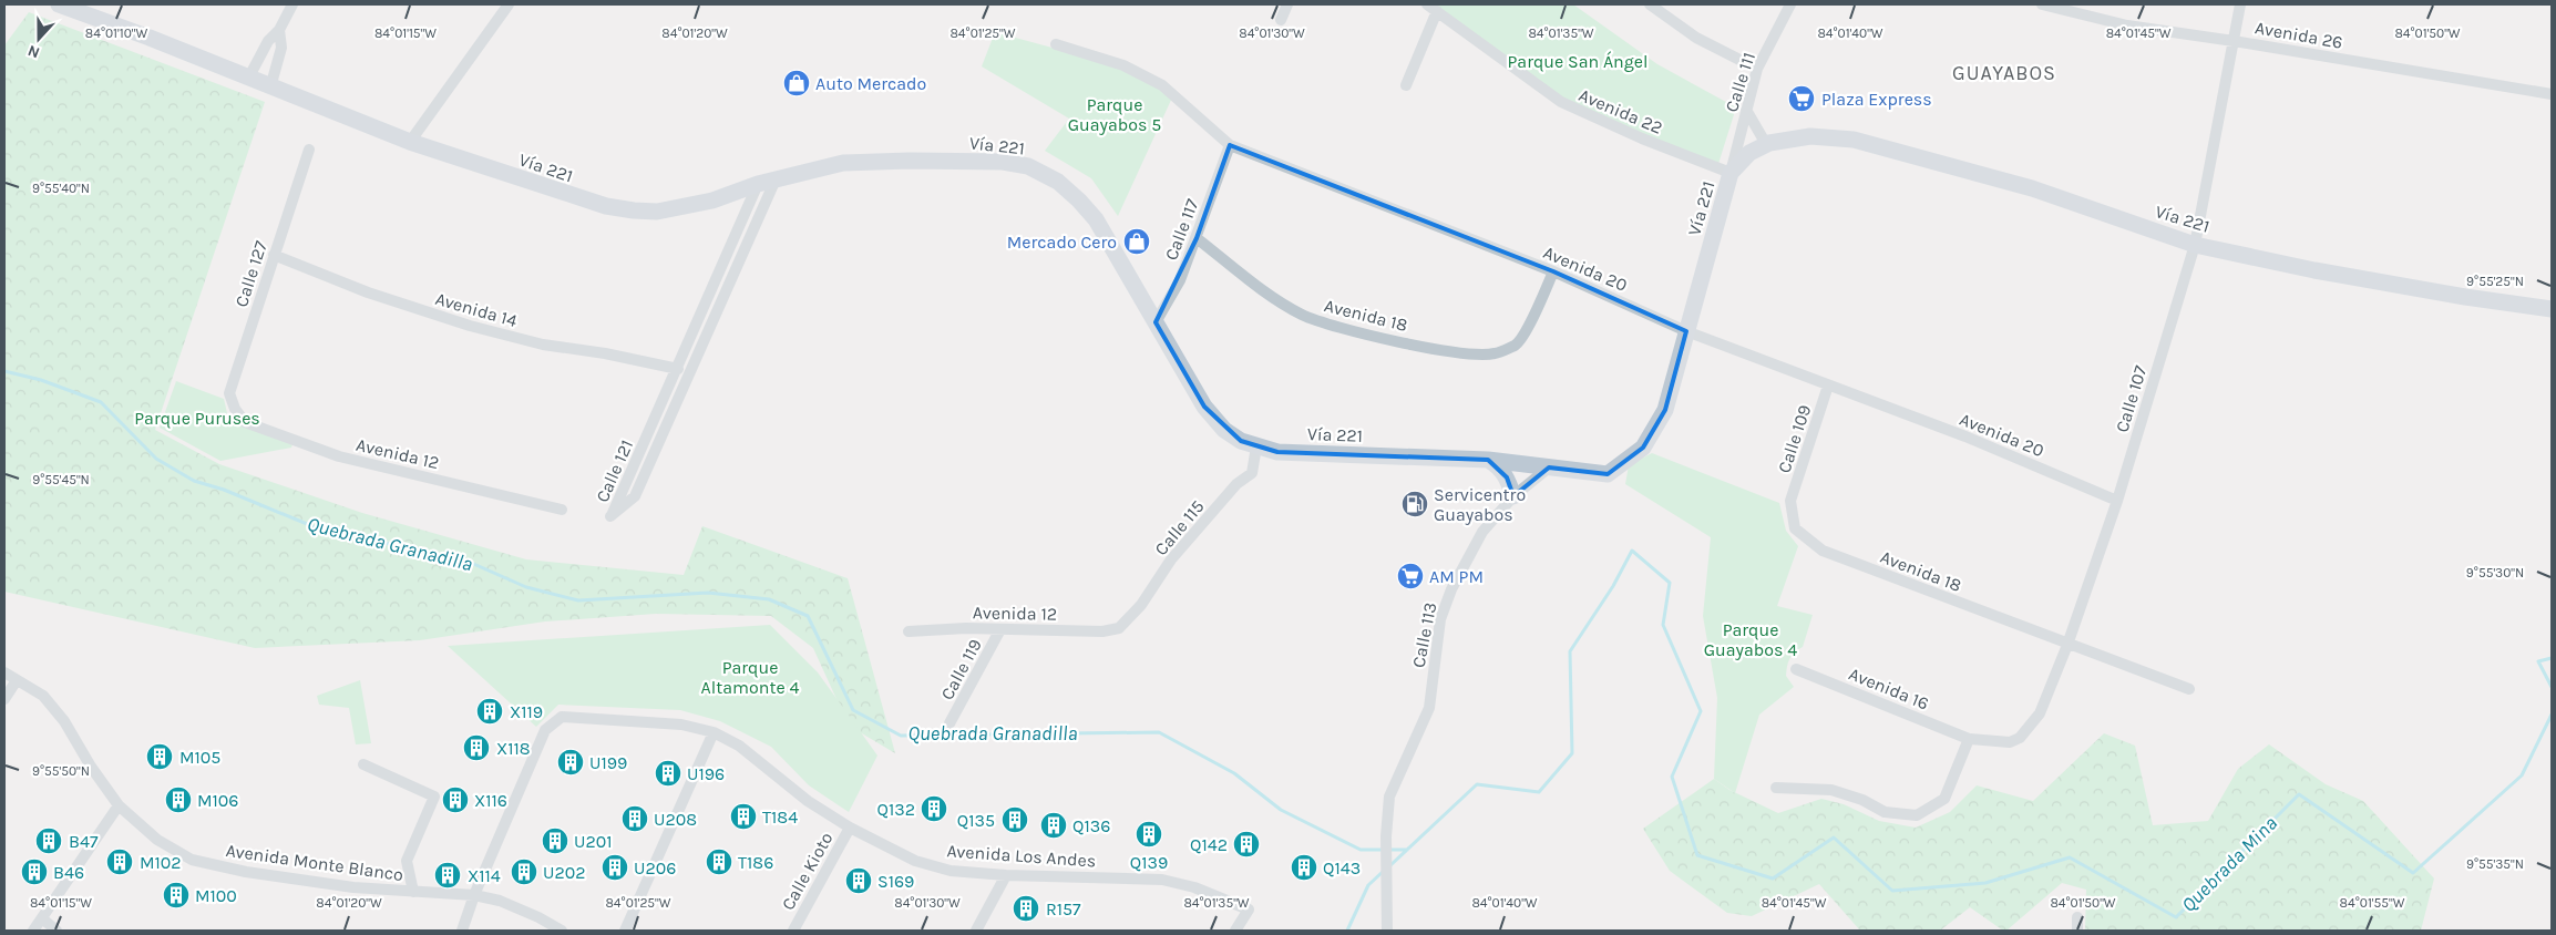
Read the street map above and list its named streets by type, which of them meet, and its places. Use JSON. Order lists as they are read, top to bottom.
{
  "streets": {
    "main road": ["Vía 221"],
    "street": [
      "Avenida 26",
      "Calle 111",
      "Avenida 22",
      "Calle 117",
      "Avenida 20",
      "Calle 127",
      "Avenida 14",
      "Avenida 18",
      "Calle 107",
      "Calle 109",
      "Avenida 12",
      "Calle 121",
      "Calle 115",
      "Calle 113",
      "Calle 119",
      "Avenida 16",
      "Avenida Los Andes",
      "Avenida Monte Blanco",
      "Calle Kioto"
    ]
  },
  "crossings": [
    ["Avenida 26", "Calle 107"],
    ["Calle 111", "Avenida 22"],
    ["Calle 111", "Vía 221"],
    ["Avenida 22", "Vía 221"],
    ["Vía 221", "Calle 117"],
    ["Vía 221", "Avenida 20"],
    ["Vía 221", "Calle 107"],
    ["Vía 221", "Calle 121"],
    ["Vía 221", "Calle 115"],
    ["Vía 221", "Calle 113"],
    ["Calle 117", "Avenida 20"],
    ["Calle 117", "Avenida 18"],
    ["Avenida 20", "Avenida 18"],
    ["Avenida 20", "Calle 107"],
    ["Avenida 20", "Calle 109"],
    ["Calle 127", "Avenida 14"],
    ["Calle 127", "Avenida 12"],
    ["Avenida 14", "Calle 121"],
    ["Avenida 18", "Calle 107"],
    ["Avenida 18", "Calle 109"],
    ["Calle 107", "Avenida 16"],
    ["Avenida 12", "Calle 115"],
    ["Avenida 12", "Calle 119"],
    ["Avenida Los Andes", "Avenida Monte Blanco"],
    ["Avenida Los Andes", "Calle Kioto"]
  ],
  "districts": ["GUAYABOS"],
  "water": ["Quebrada Granadilla", "Quebrada Mina"],
  "parks": [
    "Parque San Ángel",
    "Parque Guayabos 5",
    "Parque Puruses",
    "Parque Guayabos 4",
    "Parque Altamonte 4"
  ],
  "places": {
    "shop": ["Auto Mercado", "Mercado Cero"],
    "supermarket": ["Plaza Express", "AM PM"],
    "fuel station": ["Servicentro Guayabos"],
    "building": [
      "X119",
      "X118",
      "M105",
      "U199",
      "U196",
      "M106",
      "X116",
      "Q132",
      "T184",
      "U208",
      "Q135",
      "Q136",
      "Q139",
      "B47",
      "U201",
      "Q142",
      "M102",
      "T186",
      "U206",
      "Q143",
      "B46",
      "U202",
      "X114",
      "S169",
      "M100",
      "R157"
    ]
  },
  "north": "bottom",
  "coordinates": [
    "84°01'15\"W",
    "84°01'20\"W",
    "84°01'25\"W",
    "84°01'30\"W",
    "84°01'35\"W",
    "84°01'40\"W",
    "84°01'45\"W",
    "84°01'50\"W",
    "84°01'10\"W",
    "9°55'40\"N",
    "9°55'25\"N",
    "9°55'45\"N",
    "9°55'30\"N",
    "9°55'50\"N",
    "9°55'35\"N",
    "84°01'55\"W"
  ]
}
